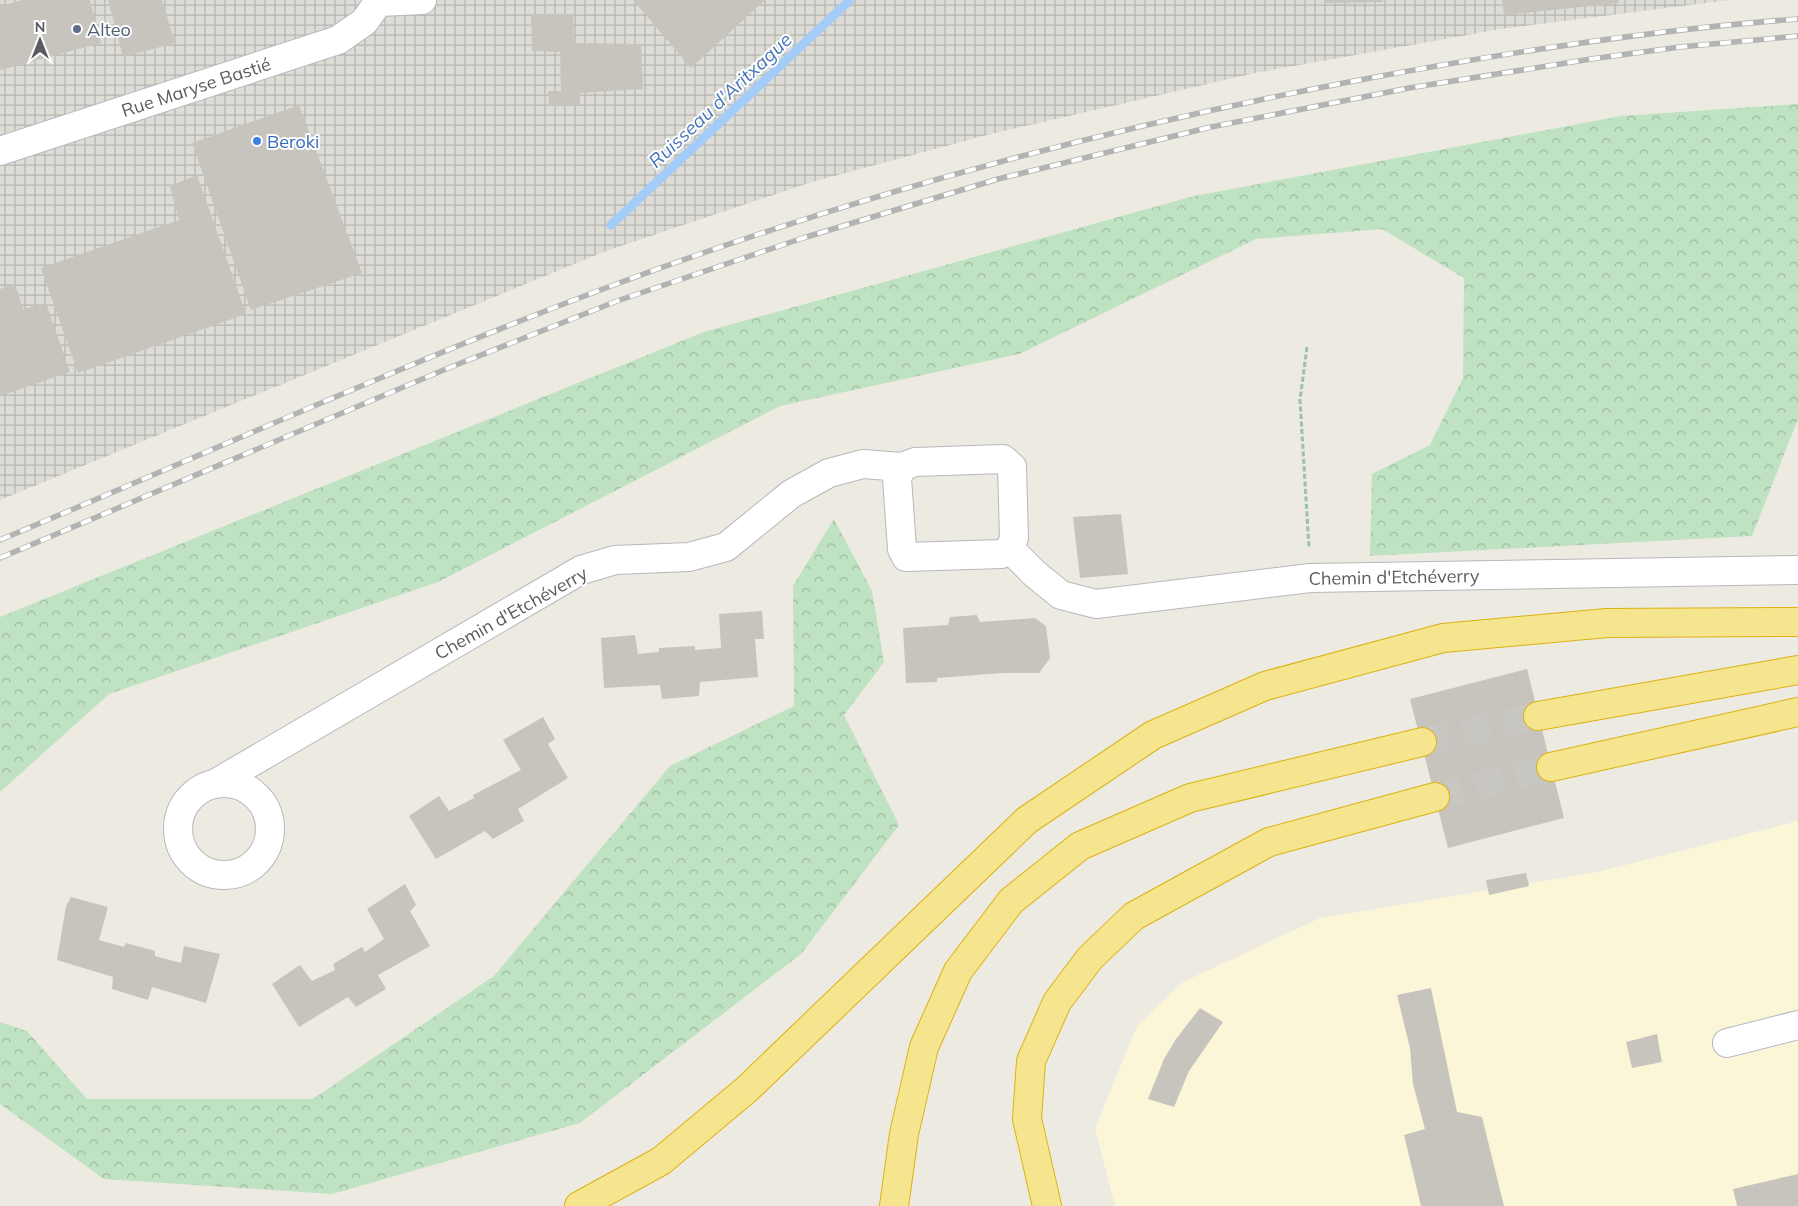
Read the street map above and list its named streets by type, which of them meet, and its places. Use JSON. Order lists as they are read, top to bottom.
{
  "streets": {
    "street": ["Rue Maryse Bastié", "Chemin d'Etchéverry"]
  },
  "water": ["Ruisseau d'Aritxague"],
  "places": ["Alteo", "Beroki"],
  "north": "top"
}
